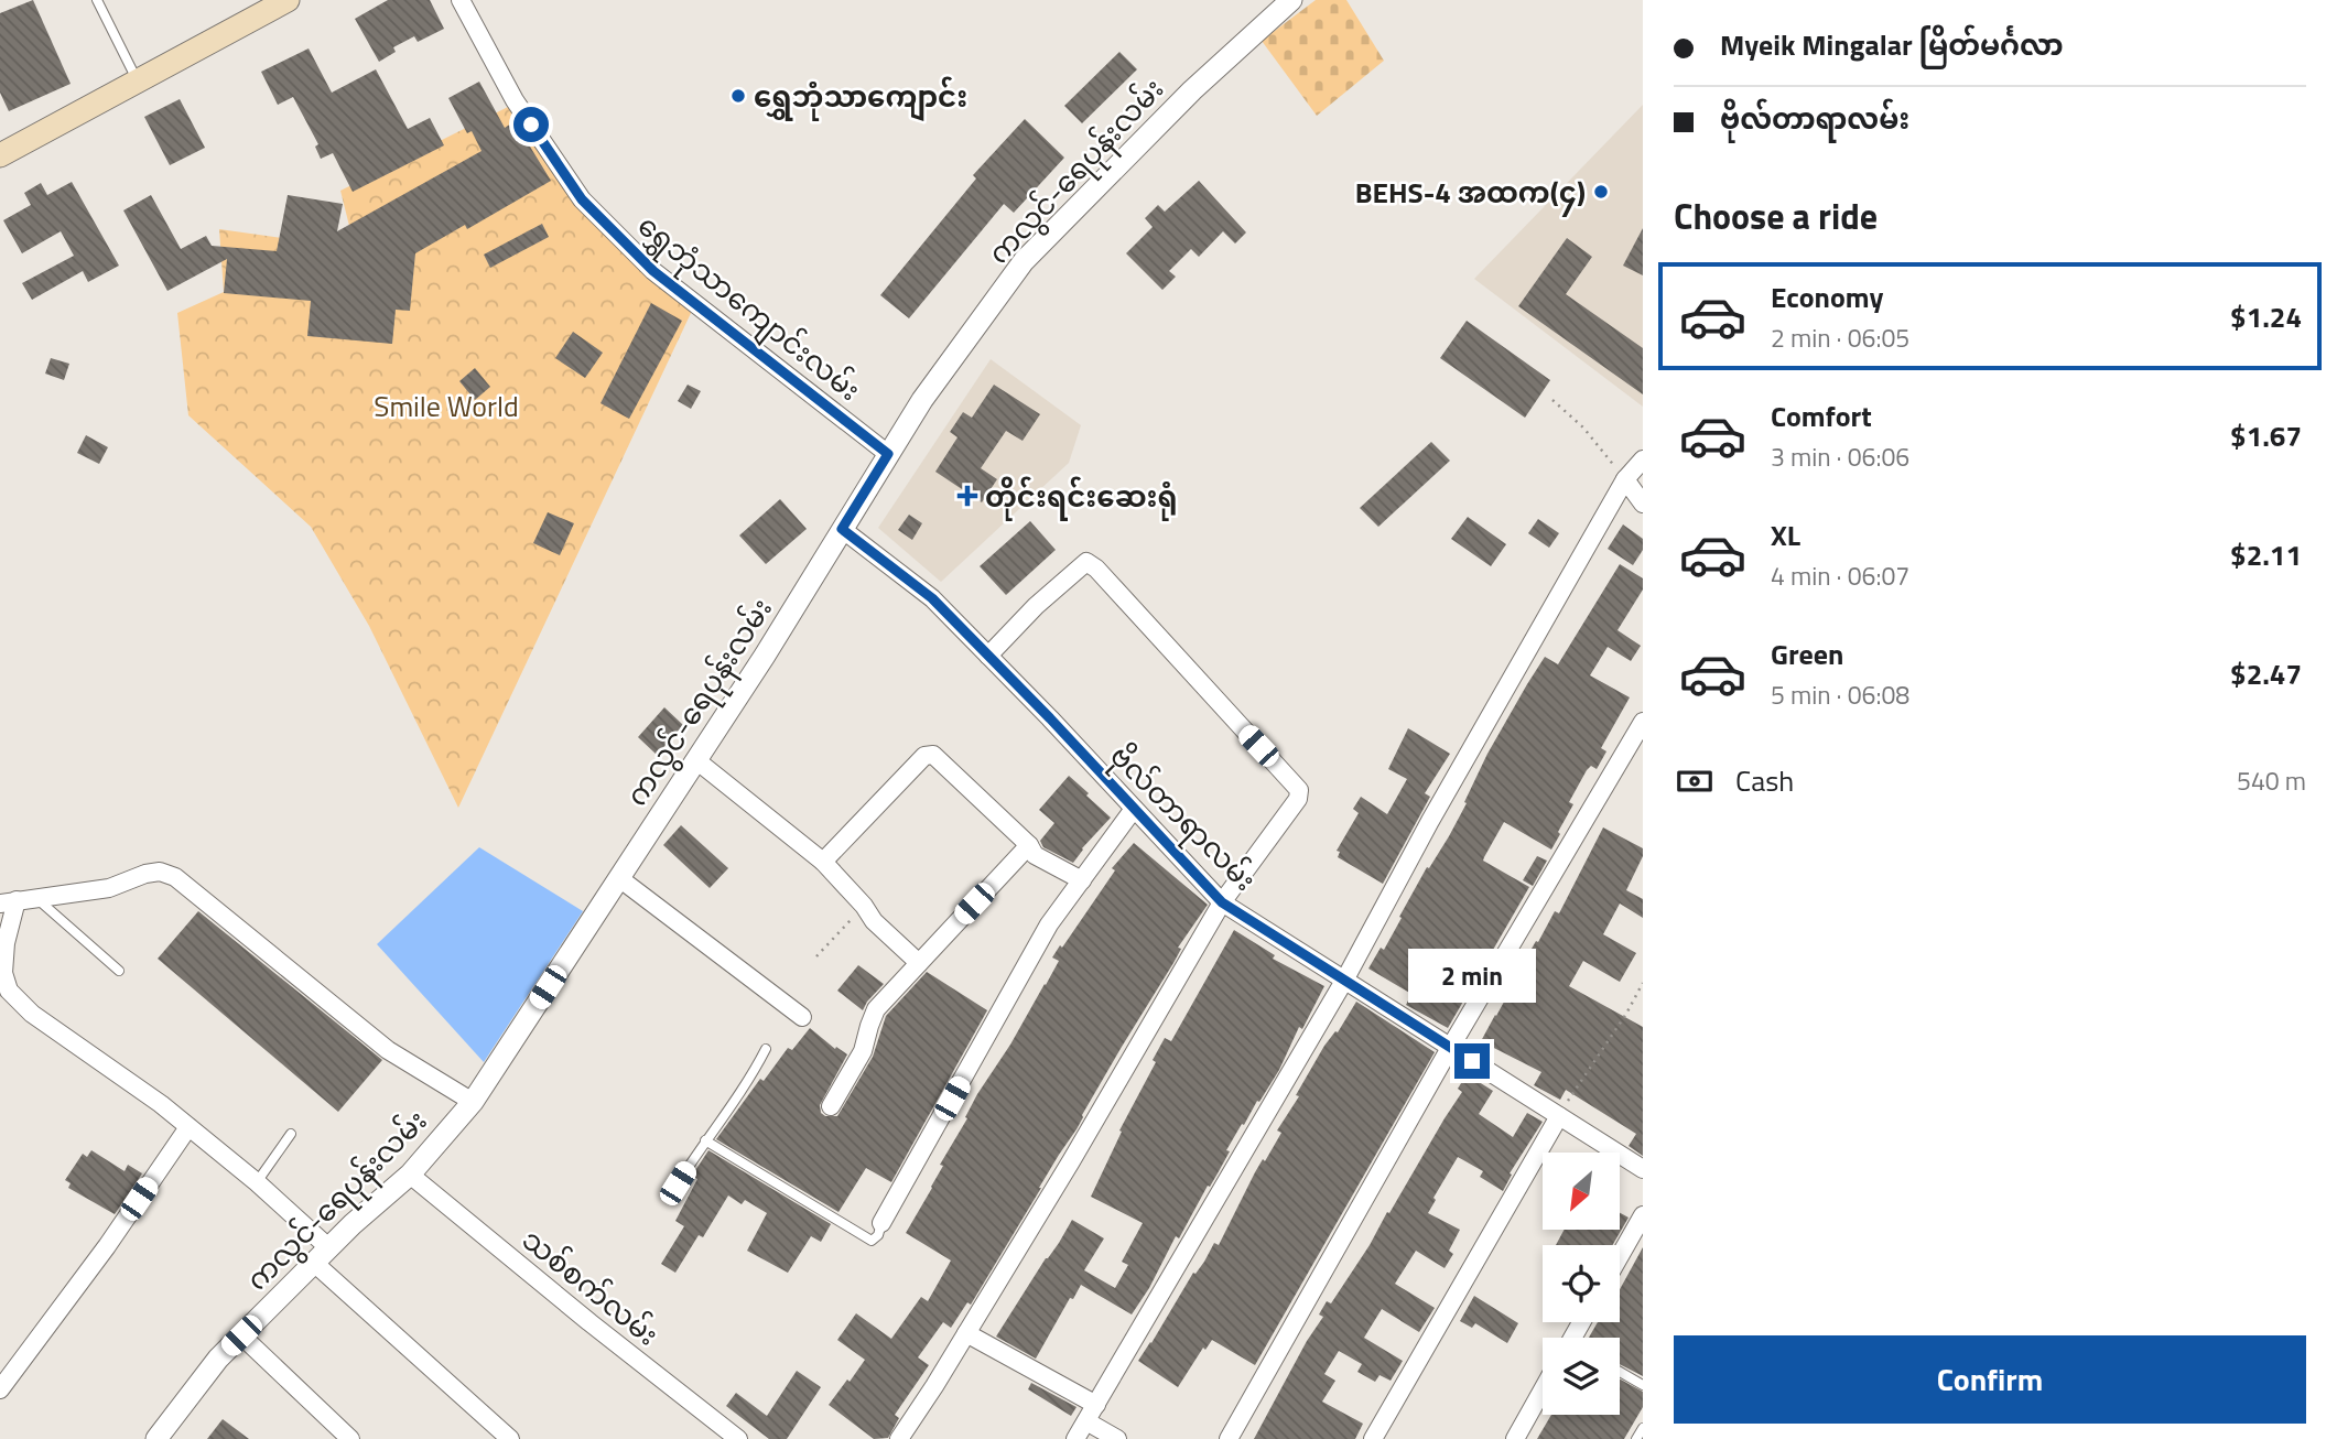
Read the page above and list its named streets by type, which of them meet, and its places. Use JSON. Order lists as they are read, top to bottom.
{
  "streets": {
    "street": [
      "ကလွင်-ရေပုန်းလမ်း",
      "ရွှေဘုံသာကျောင်းလမ်း",
      "ဗိုလ်တာရာလမ်း",
      "သစ်စက်လမ်း"
    ]
  },
  "crossings": [
    ["ကလွင်-ရေပုန်းလမ်း", "ရွှေဘုံသာကျောင်းလမ်း"],
    ["ကလွင်-ရေပုန်းလမ်း", "ဗိုလ်တာရာလမ်း"],
    ["ကလွင်-ရေပုန်းလမ်း", "သစ်စက်လမ်း"]
  ],
  "parks": ["Smile World"],
  "places": {
    "other": ["ရွှေဘုံသာကျောင်း", "BEHS-4 အထက(၄)"],
    "health": ["တိုင်းရင်းဆေးရုံ"]
  },
  "north": "bottom left",
  "page": {
    "banner": ["Myeik Mingalar မြိတ်မင်္ဂလာ", "ဗိုလ်တာရာလမ်း"],
    "heading": "Choose a ride",
    "list": [
      {
        "name": "Economy",
        "note": "2 min · 06:05",
        "value": "$1.24"
      },
      {
        "name": "Comfort",
        "note": "3 min · 06:06",
        "value": "$1.67"
      },
      {
        "name": "XL",
        "note": "4 min · 06:07",
        "value": "$2.11"
      },
      {
        "name": "Green",
        "note": "5 min · 06:08",
        "value": "$2.47"
      }
    ],
    "pay": ["Cash", "540 m"],
    "bubble": "2 min",
    "buttons": "Confirm"
  }
}
